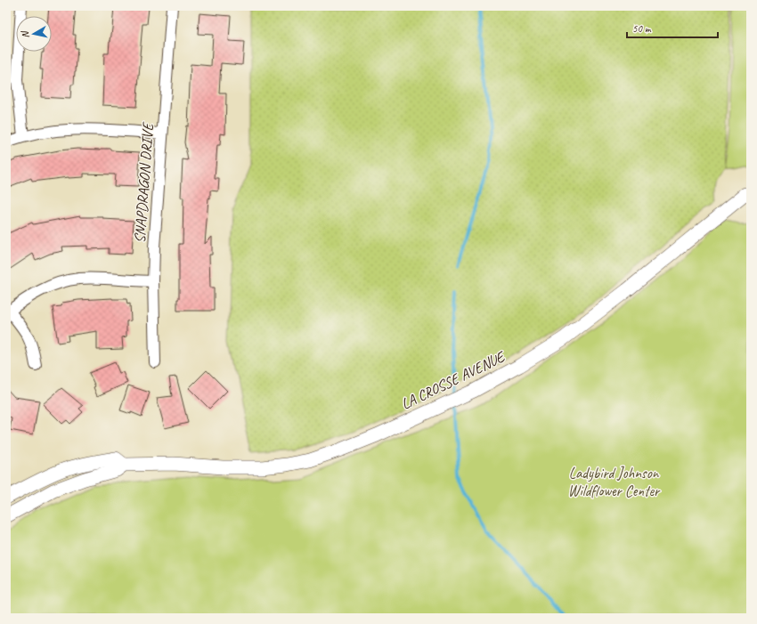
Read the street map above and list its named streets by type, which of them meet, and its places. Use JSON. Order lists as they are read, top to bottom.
{
  "streets": {
    "street": ["SNAPDRAGON DRIVE", "LA CROSSE AVENUE"]
  },
  "parks": ["Ladybird Johnson Wildflower Center"],
  "scale_bar": "50 m",
  "north": "left"
}
